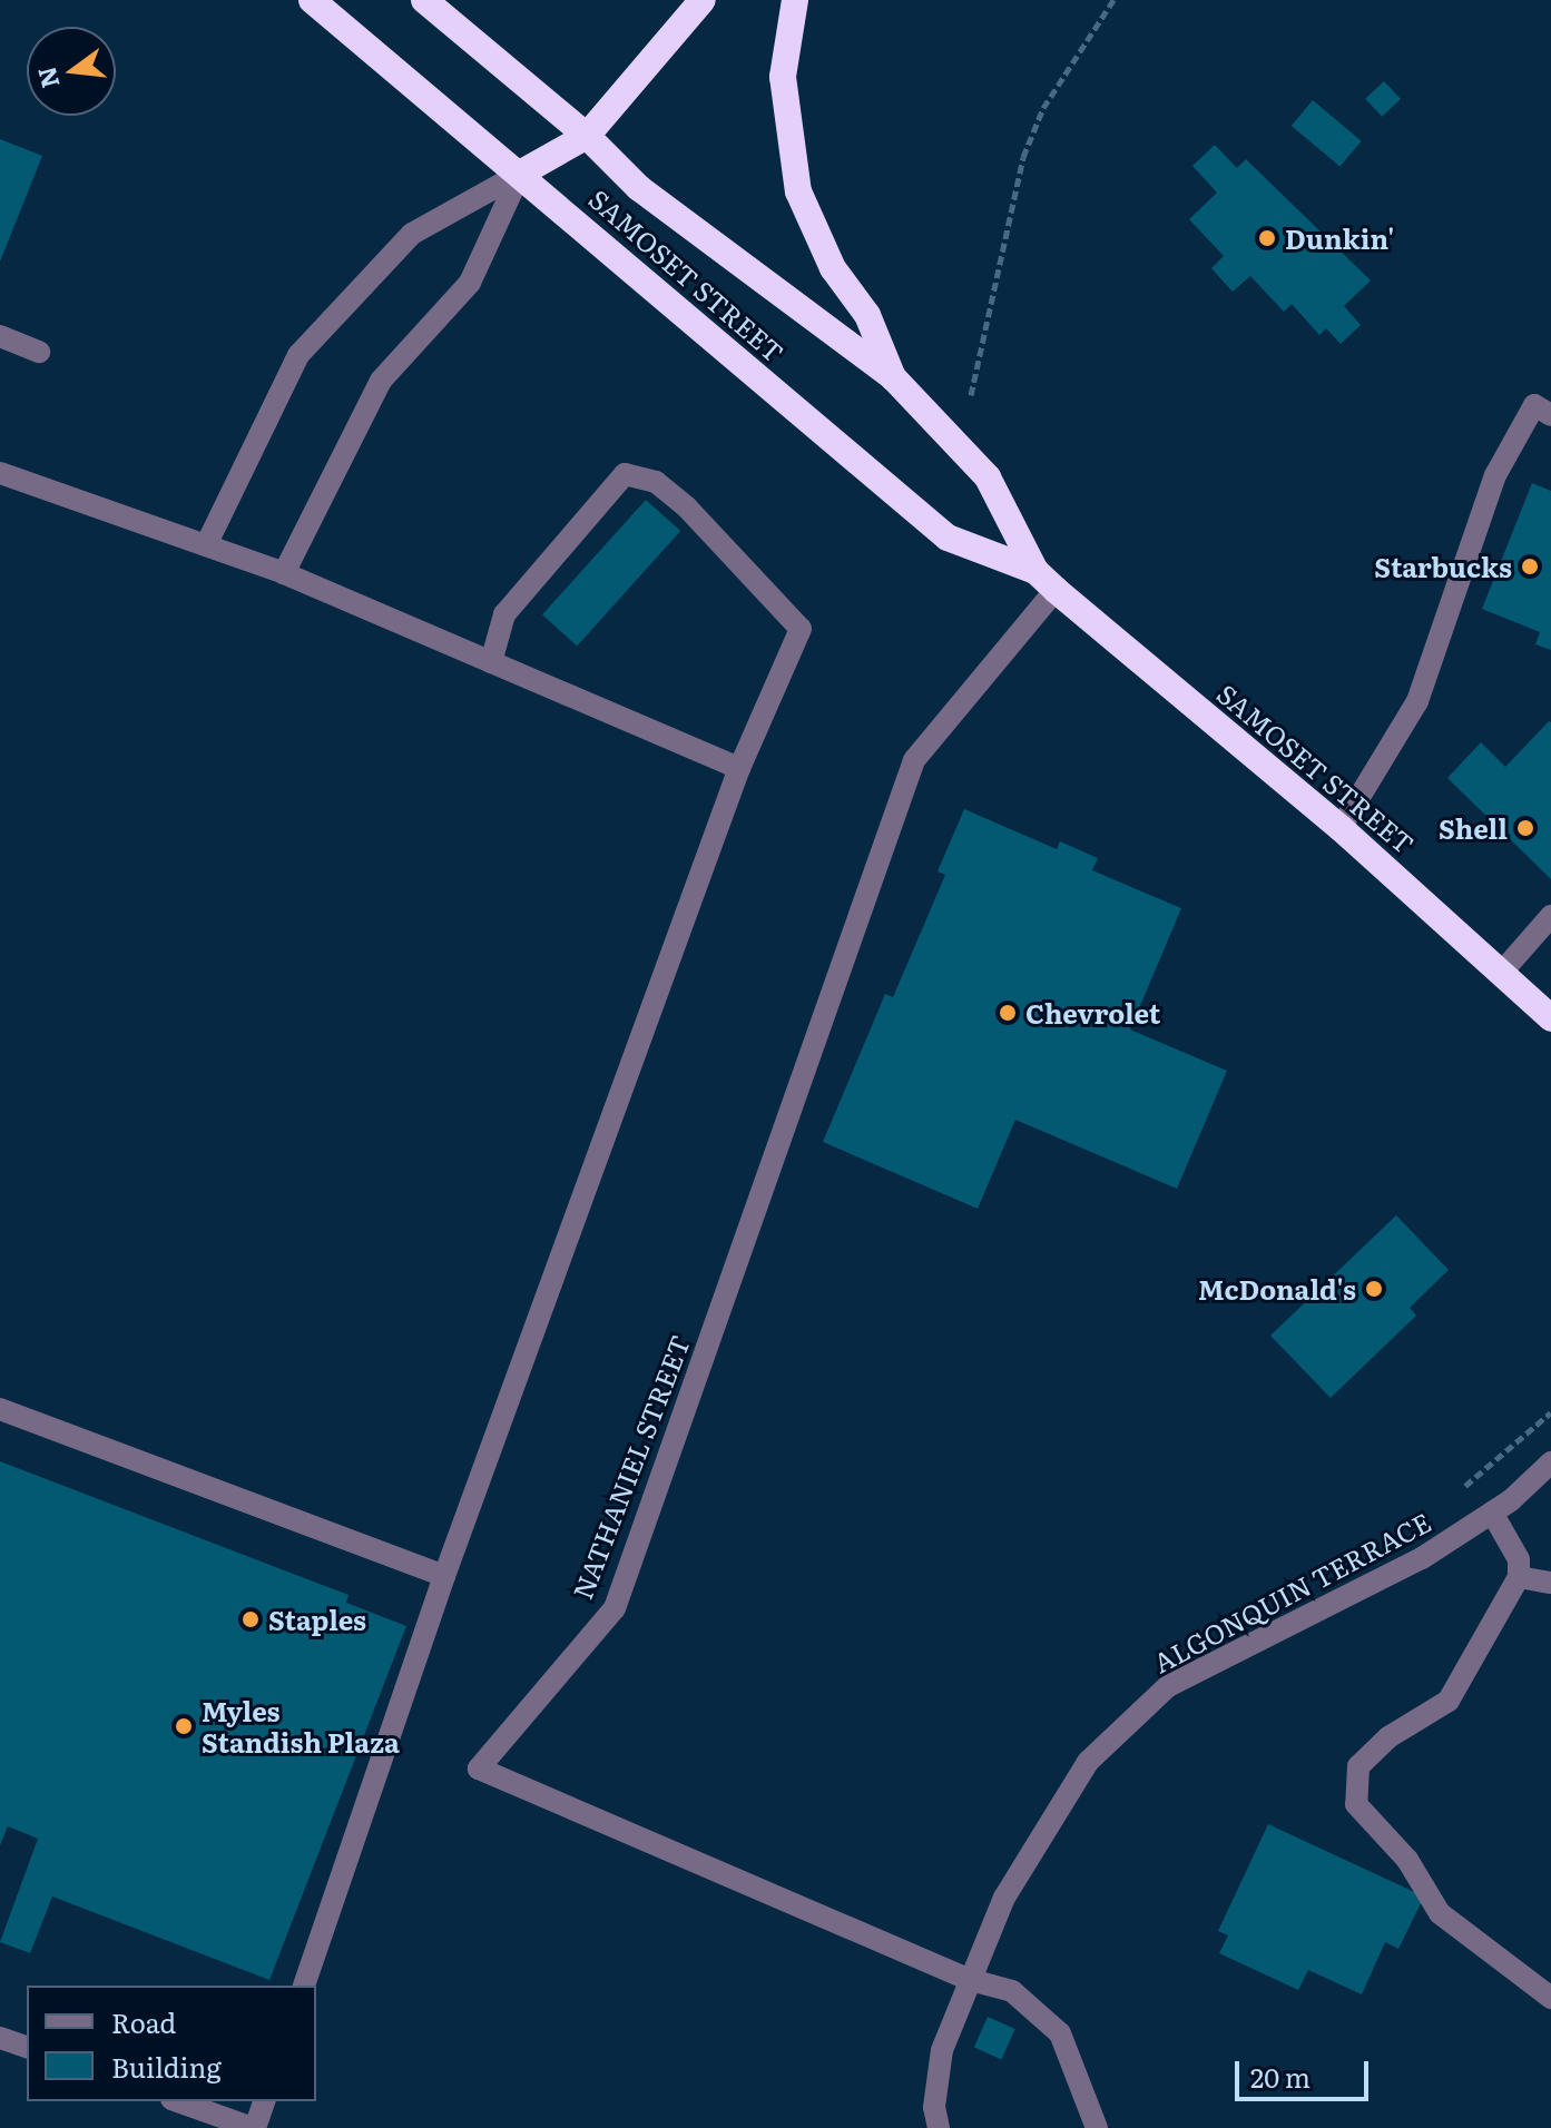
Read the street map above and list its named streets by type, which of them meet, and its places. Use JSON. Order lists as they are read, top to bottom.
{
  "streets": {
    "highway": ["SAMOSET STREET"],
    "street": ["NATHANIEL STREET", "ALGONQUIN TERRACE"]
  },
  "crossings": [
    ["SAMOSET STREET", "NATHANIEL STREET"],
    ["NATHANIEL STREET", "ALGONQUIN TERRACE"]
  ],
  "places": [
    "Dunkin'",
    "Starbucks",
    "Shell",
    "Chevrolet",
    "McDonald's",
    "Staples",
    "Myles Standish Plaza"
  ],
  "legend": ["Road", "Building"],
  "scale_bar": "20 m",
  "north": "left"
}
